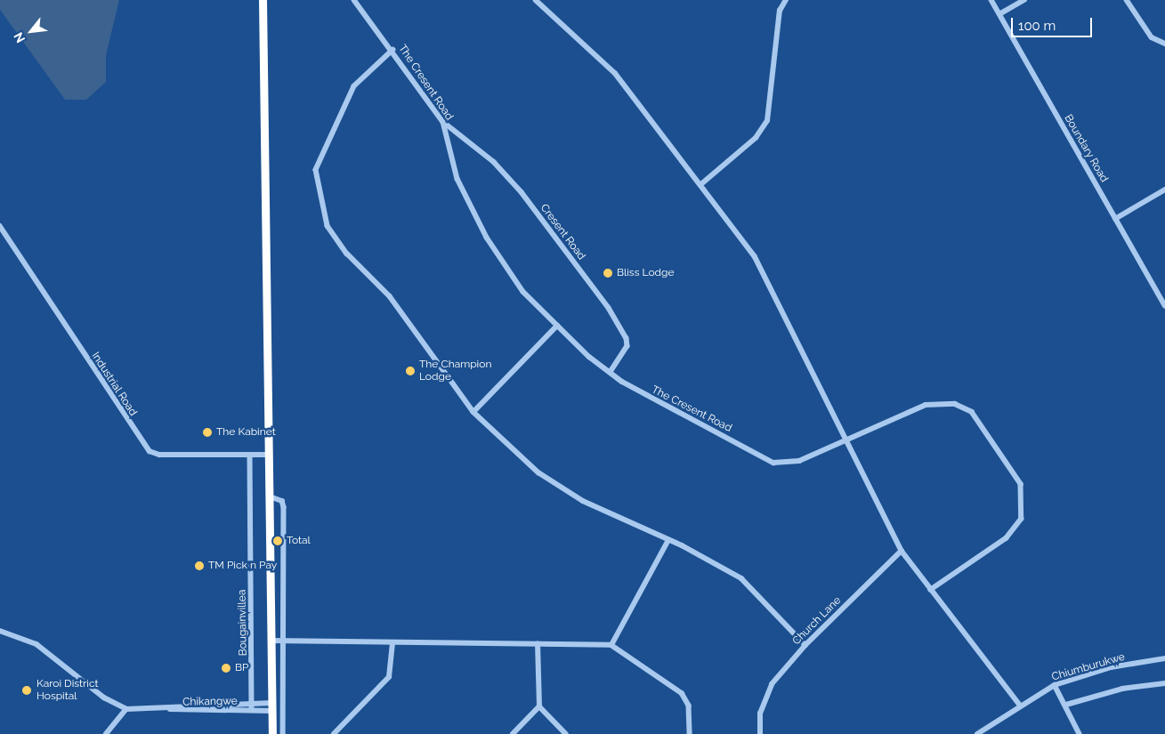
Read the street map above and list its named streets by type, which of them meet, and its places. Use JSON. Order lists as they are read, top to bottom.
{
  "streets": {
    "street": [
      "The Cresent Road",
      "Boundary Road",
      "Cresent Road",
      "Industrial Road",
      "Church Lane",
      "Bougainvillea",
      "Chiumburukwe",
      "Chikangwe"
    ]
  },
  "crossings": [
    ["The Cresent Road", "Cresent Road"],
    ["Industrial Road", "Bougainvillea"],
    ["Bougainvillea", "Chikangwe"]
  ],
  "places": [
    "Bliss Lodge",
    "The Champion Lodge",
    "The Kabinet",
    "Total",
    "TM Pick n Pay",
    "BP",
    "Karoi District Hospital"
  ],
  "scale_bar": "100 m",
  "north": "bottom left"
}
